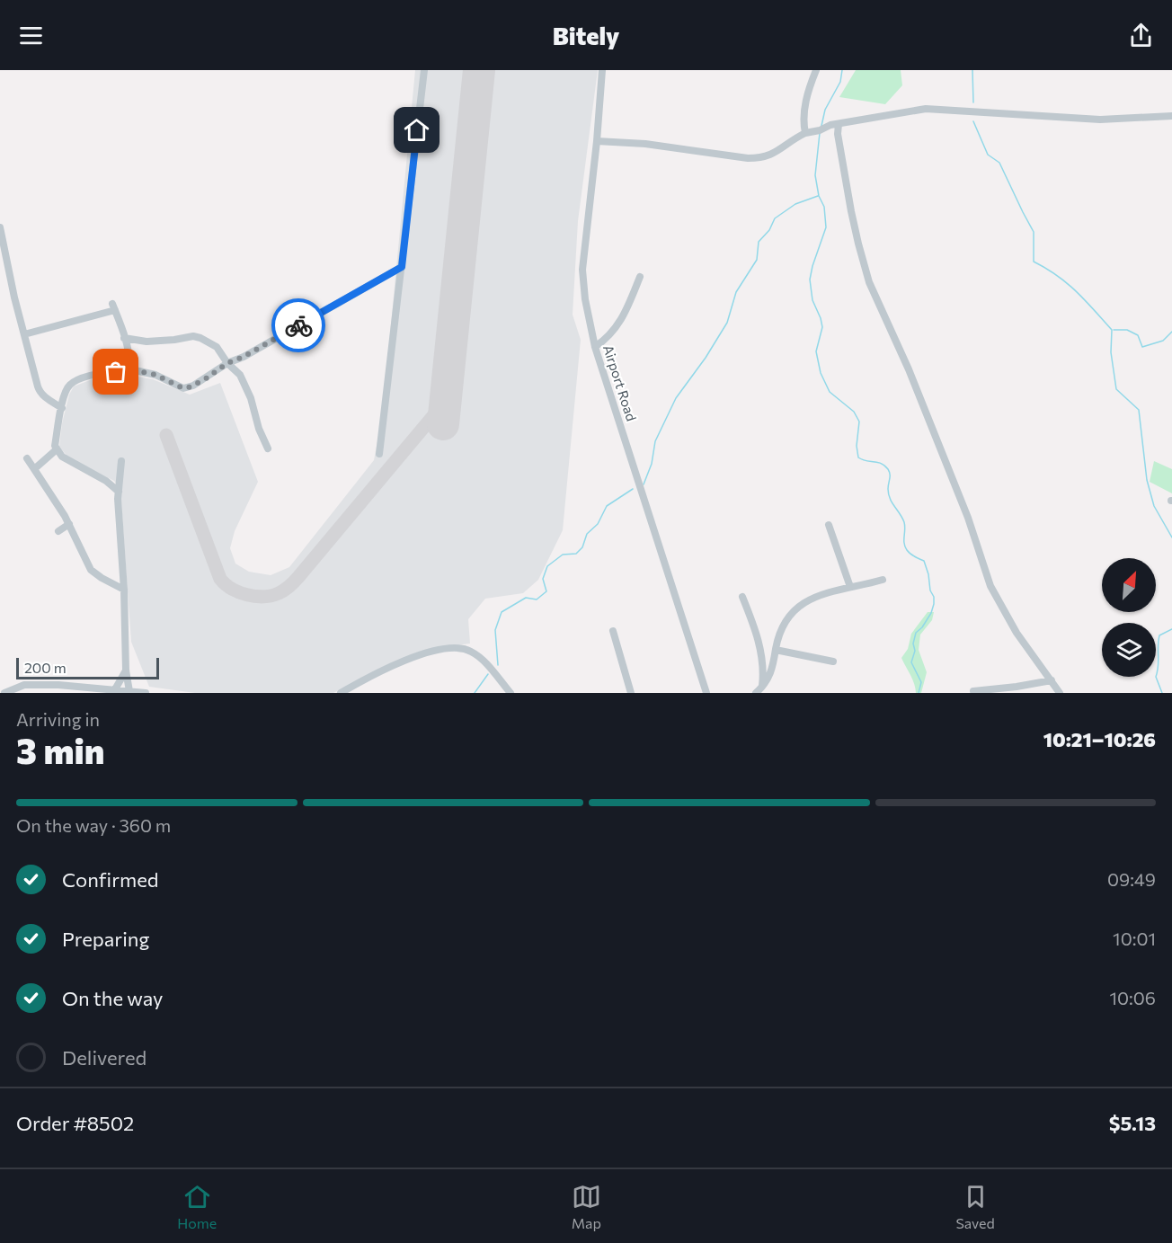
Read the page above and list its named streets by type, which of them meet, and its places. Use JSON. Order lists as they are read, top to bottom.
{
  "streets": {
    "street": ["Airport Road"]
  },
  "scale_bar": "200 m",
  "north": "top right",
  "page": {
    "header": "Bitely",
    "scale": "200 m",
    "heading": ["3 min", "Arriving in", "10:21–10:26"],
    "panel": ["Order #8502", "$5.13"],
    "bar": "On the way · 360 m",
    "list": [
      ["Confirmed", "09:49"],
      ["Preparing", "10:01"],
      ["On the way", "10:06"],
      "Delivered"
    ],
    "tabs": ["Home", "Map", "Saved"]
  }
}
